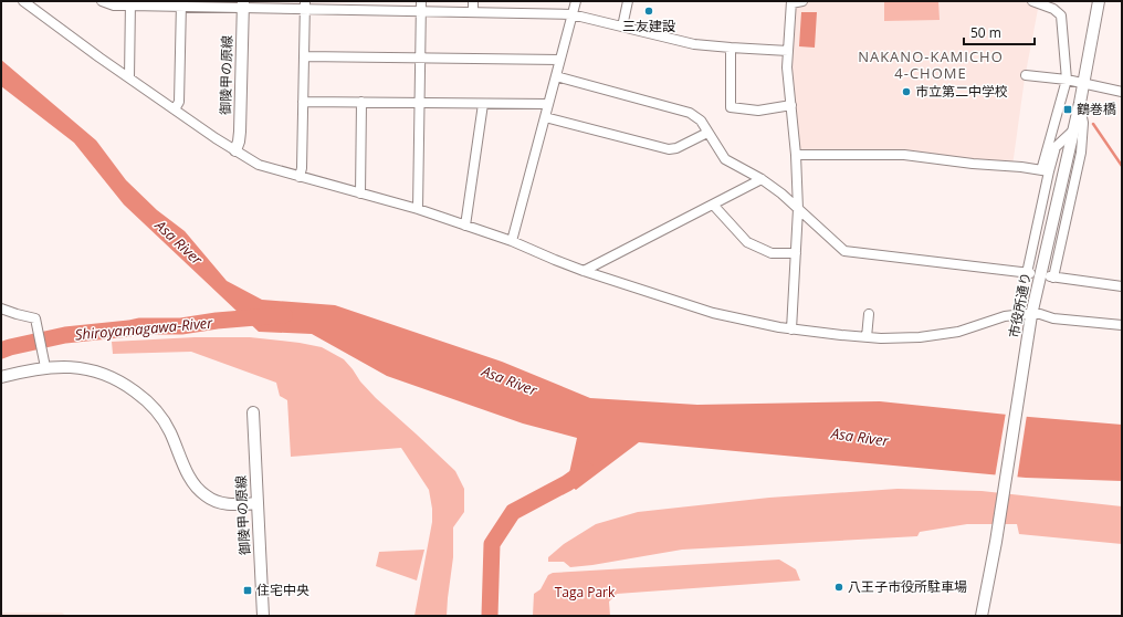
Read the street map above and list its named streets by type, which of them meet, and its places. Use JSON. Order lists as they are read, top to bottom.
{
  "streets": {
    "street": ["御陵甲の原線", "市役所通り"]
  },
  "districts": ["NAKANO-KAMICHO 4-CHOME"],
  "water": ["Asa River", "Shiroyamagawa-River"],
  "parks": ["Taga Park"],
  "places": {
    "other": ["三友建設", "市立第二中学校", "八王子市役所駐車場"],
    "transit": ["鶴巻橋", "住宅中央"]
  },
  "scale_bar": "50 m"
}
